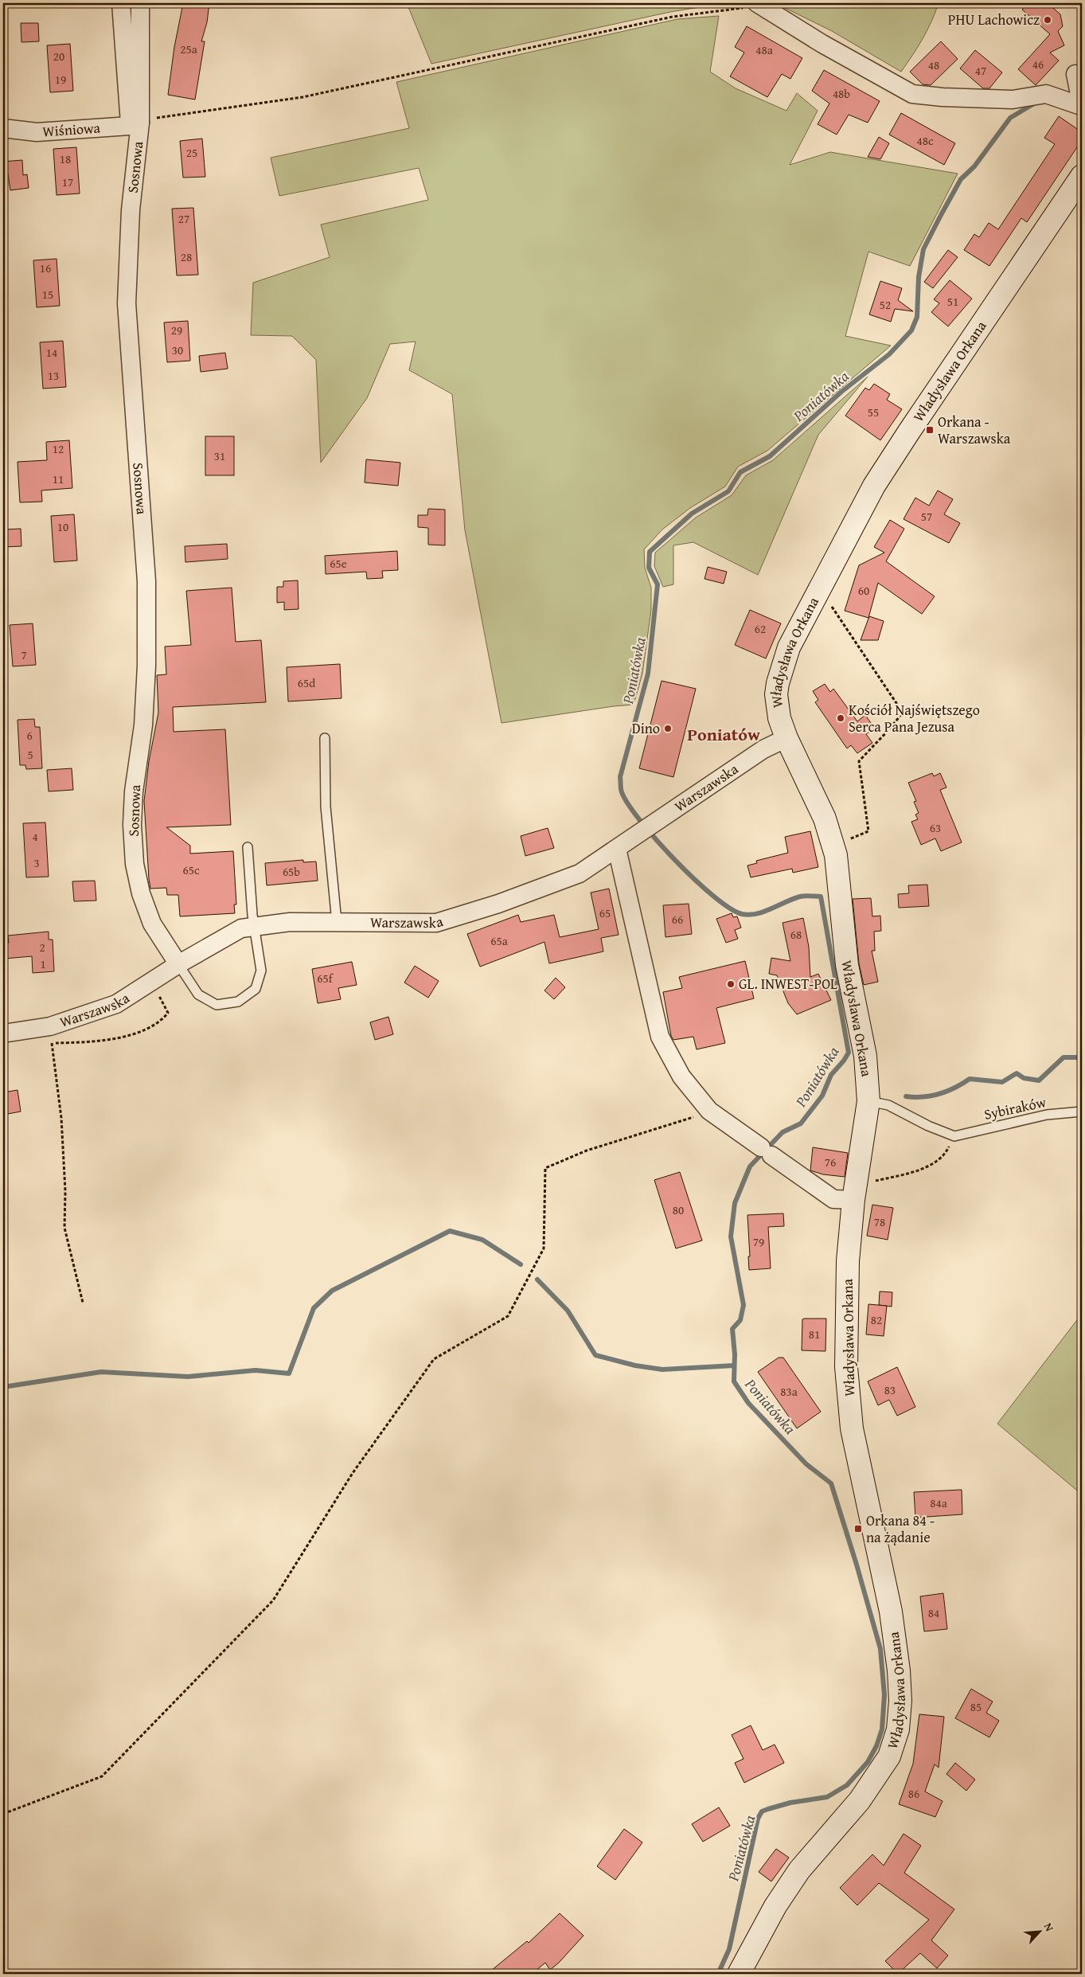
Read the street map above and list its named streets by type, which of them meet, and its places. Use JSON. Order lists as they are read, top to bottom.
{
  "streets": {
    "street": [
      "Wiśniowa",
      "Sosnowa",
      "Władysława Orkana",
      "Warszawska"
    ],
    "lane": ["Sybiraków"]
  },
  "crossings": [
    ["Wiśniowa", "Sosnowa"],
    ["Sosnowa", "Warszawska"],
    ["Władysława Orkana", "Warszawska"]
  ],
  "districts": ["Poniatów"],
  "water": ["Poniatówka"],
  "places": {
    "other": [
      "PHU Lachowicz",
      "Kościół Najświętszego Serca Pana Jezusa",
      "Dino",
      "GL. INWEST-POL"
    ],
    "transit": ["Orkana - Warszawska", "Orkana 84 - na żądanie"]
  },
  "house_numbers": [
    "25a",
    "48a",
    "20",
    "46",
    "48",
    "47",
    "19",
    "48b",
    "48c",
    "25",
    "18",
    "17",
    "27",
    "28",
    "16",
    "15",
    "51",
    "52",
    "29",
    "30",
    "14",
    "13",
    "55",
    "12",
    "31",
    "11",
    "57",
    "10",
    "65e",
    "60",
    "62",
    "7",
    "65d",
    "6",
    "5",
    "63",
    "4",
    "3",
    "65c",
    "65b",
    "65",
    "66",
    "68",
    "65a",
    "2",
    "1",
    "65f",
    "76",
    "80",
    "78",
    "79",
    "82",
    "81",
    "83",
    "83a",
    "84a",
    "84",
    "85",
    "86"
  ],
  "north": "top right"
}
